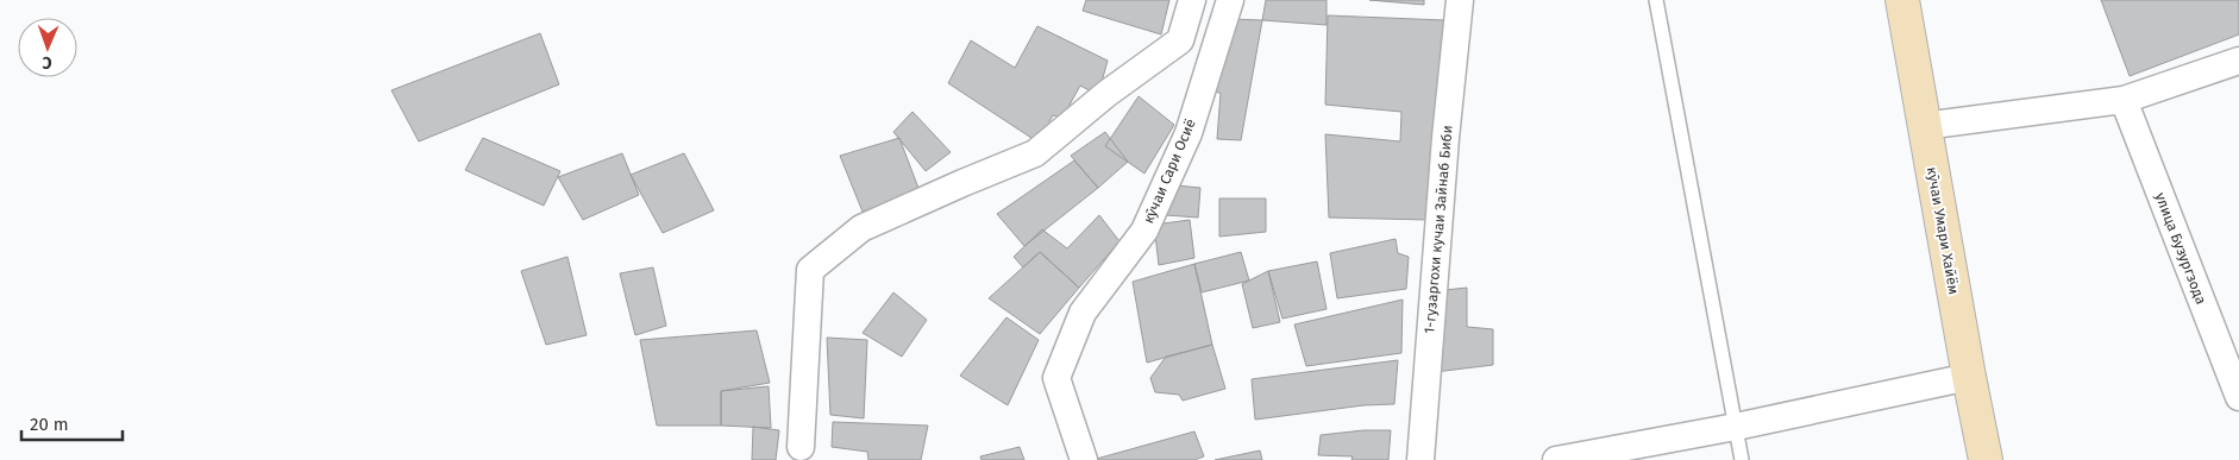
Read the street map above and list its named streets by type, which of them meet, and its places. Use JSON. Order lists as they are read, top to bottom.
{
  "streets": {
    "main road": ["кӯчаи Умари Хайём"],
    "street": ["кӯчаи Сари Осиё", "1-гузаргохи кучаи Зайнаб Биби", "улица Бузургзода"]
  },
  "scale_bar": "20 m",
  "north": "bottom"
}
